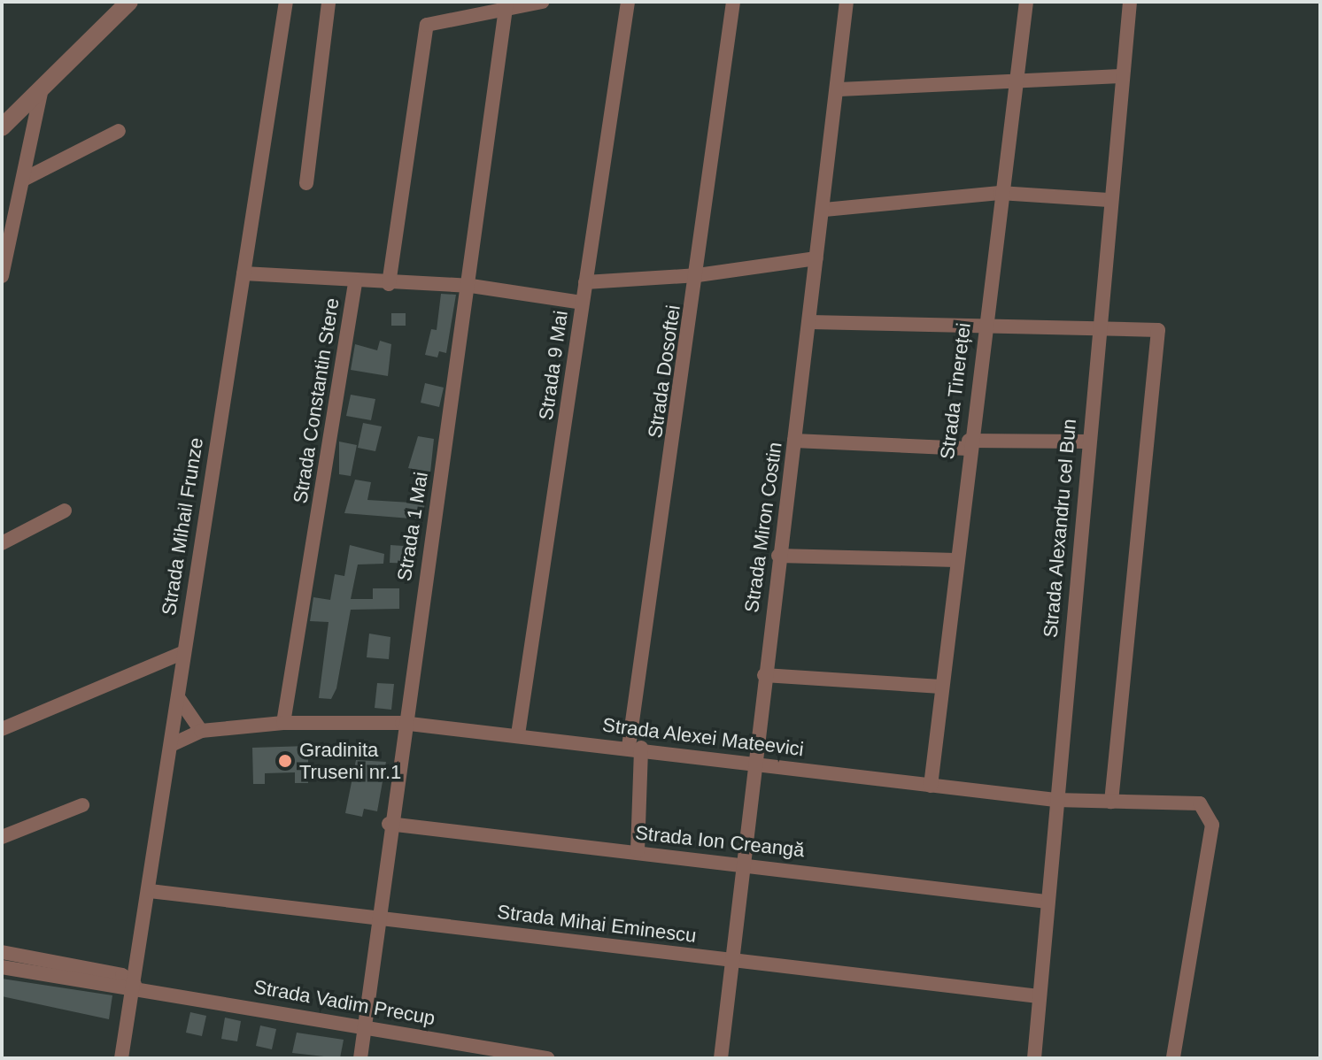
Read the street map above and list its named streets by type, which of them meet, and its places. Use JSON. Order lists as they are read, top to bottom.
{
  "streets": {
    "street": [
      "Strada 9 Mai",
      "Strada Dosoftei",
      "Strada Tinereței",
      "Strada Constantin Stere",
      "Strada Mihail Frunze",
      "Strada 1 Mai",
      "Strada Miron Costin",
      "Strada Alexandru cel Bun",
      "Strada Alexei Mateevici",
      "Strada Ion Creangă",
      "Strada Mihai Eminescu",
      "Strada Vadim Precup"
    ]
  },
  "crossings": [
    ["Strada 9 Mai", "Strada Constantin Stere"],
    ["Strada 9 Mai", "Strada Alexei Mateevici"],
    ["Strada Dosoftei", "Strada Alexei Mateevici"],
    ["Strada Dosoftei", "Strada Ion Creangă"],
    ["Strada Tinereței", "Strada Alexei Mateevici"],
    ["Strada Constantin Stere", "Strada 1 Mai"],
    ["Strada Constantin Stere", "Strada Alexei Mateevici"],
    ["Strada Mihail Frunze", "Strada Alexei Mateevici"],
    ["Strada Mihail Frunze", "Strada Mihai Eminescu"],
    ["Strada Mihail Frunze", "Strada Vadim Precup"],
    ["Strada 1 Mai", "Strada Alexei Mateevici"],
    ["Strada 1 Mai", "Strada Ion Creangă"],
    ["Strada 1 Mai", "Strada Mihai Eminescu"],
    ["Strada 1 Mai", "Strada Vadim Precup"],
    ["Strada Miron Costin", "Strada Alexei Mateevici"],
    ["Strada Miron Costin", "Strada Ion Creangă"],
    ["Strada Miron Costin", "Strada Mihai Eminescu"],
    ["Strada Alexandru cel Bun", "Strada Alexei Mateevici"],
    ["Strada Alexandru cel Bun", "Strada Ion Creangă"],
    ["Strada Alexandru cel Bun", "Strada Mihai Eminescu"]
  ],
  "places": ["Gradinita Truseni nr.1"]
}
